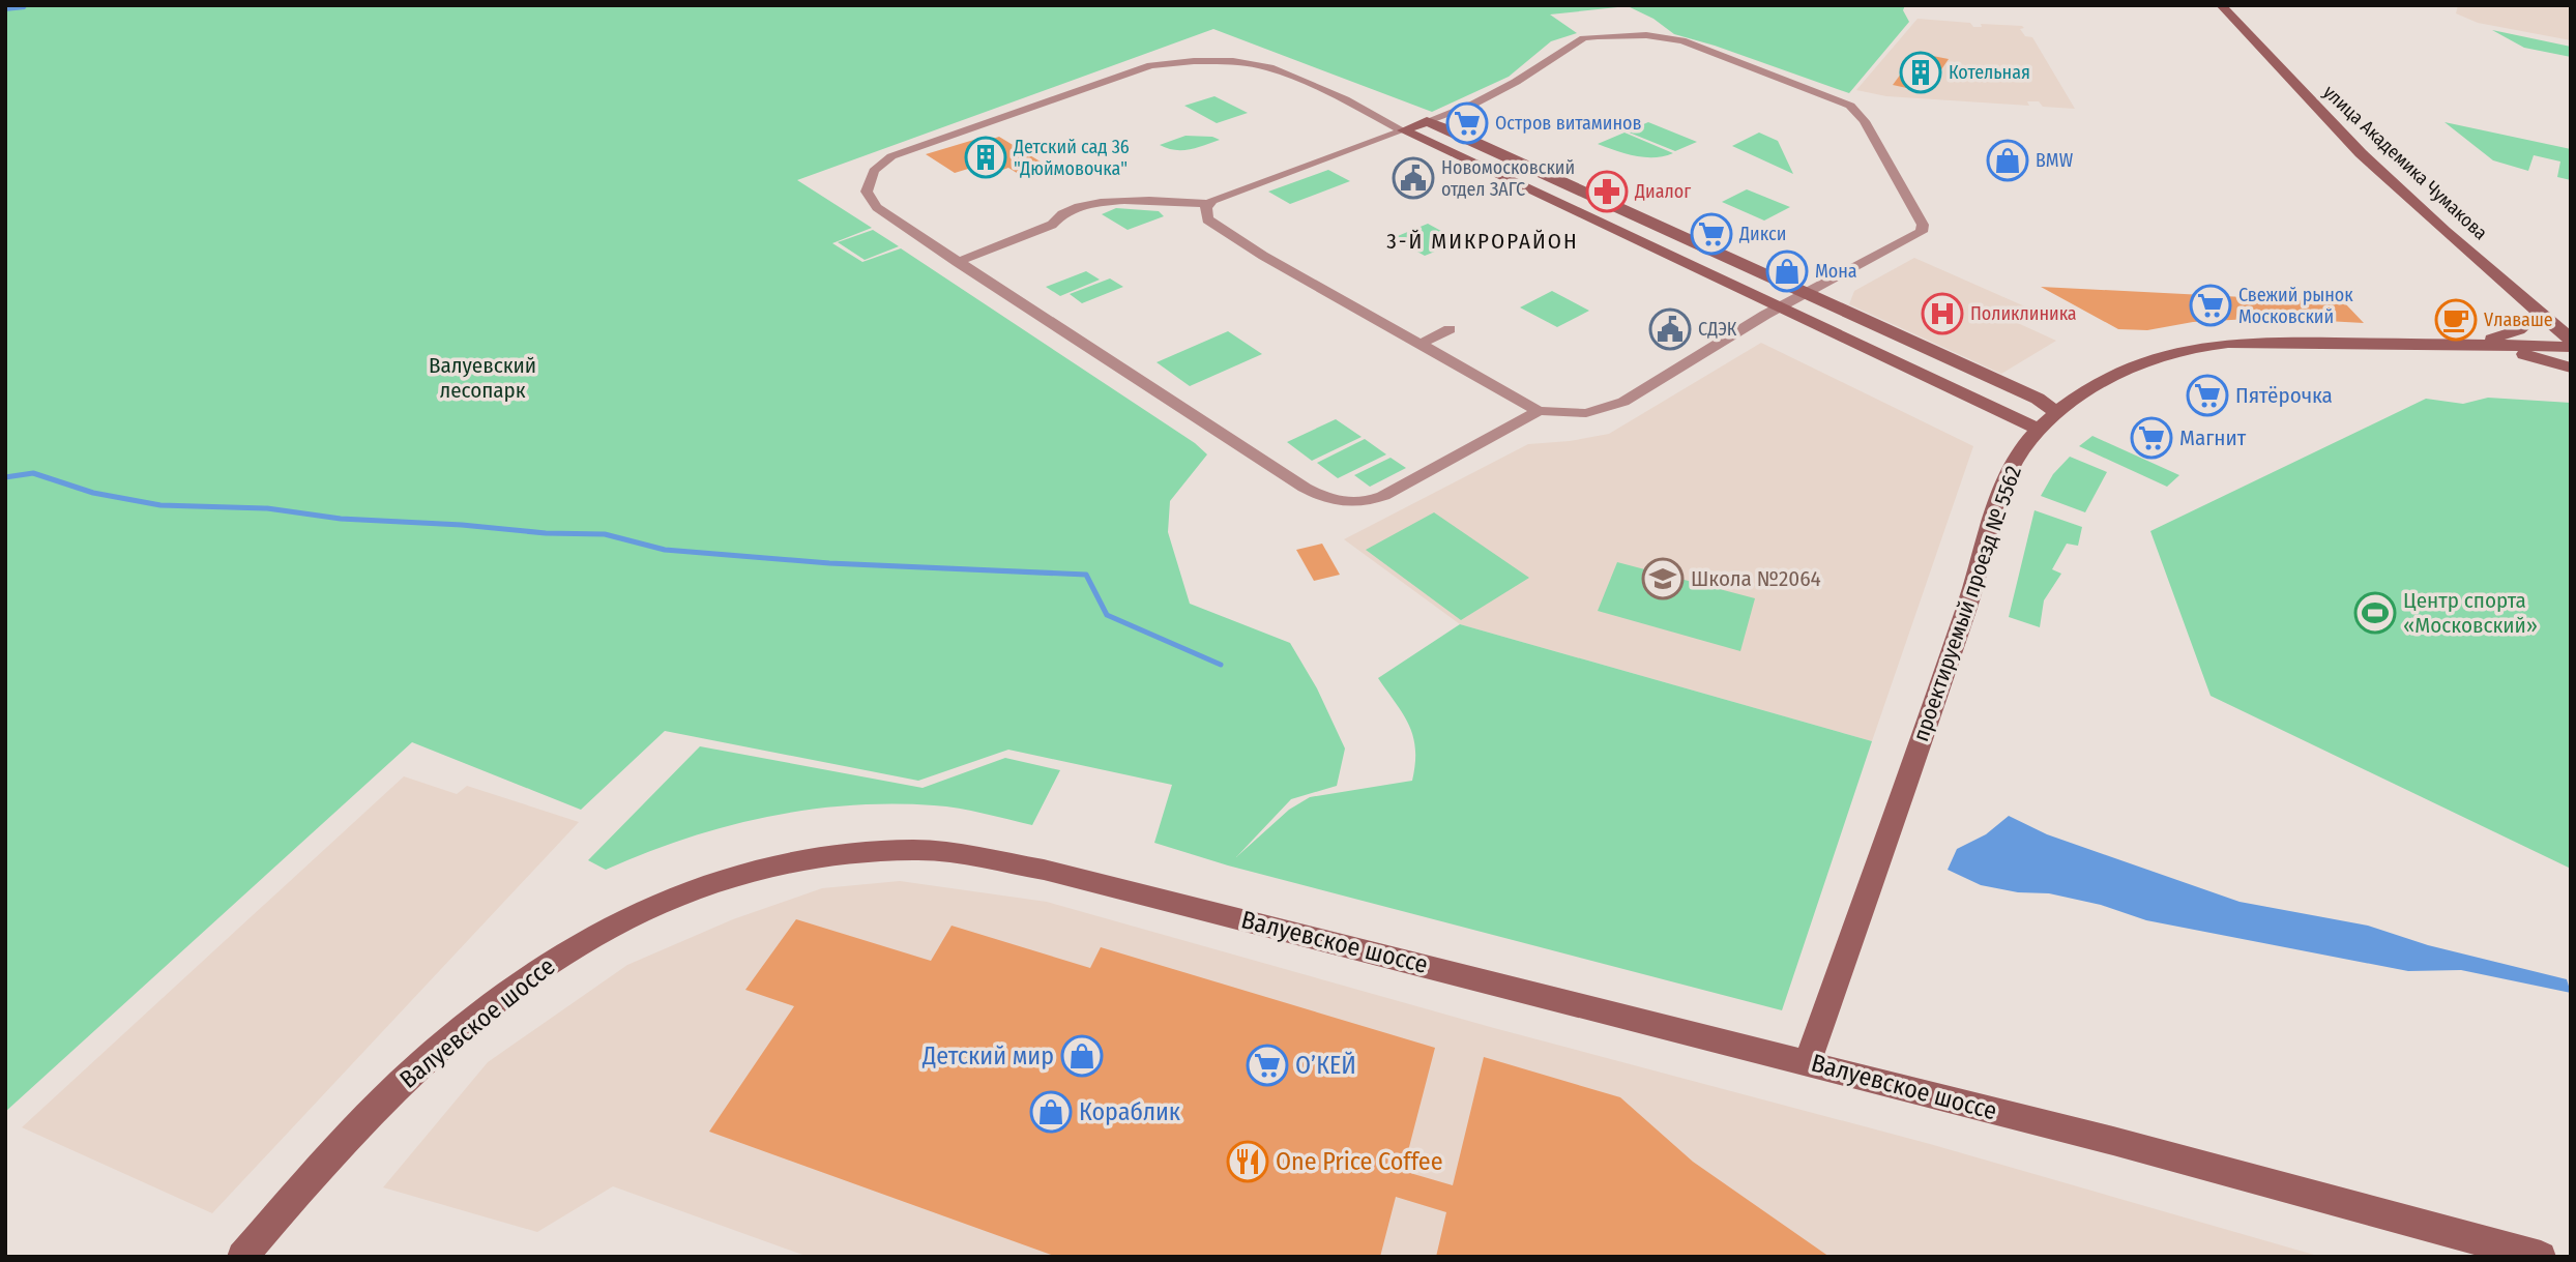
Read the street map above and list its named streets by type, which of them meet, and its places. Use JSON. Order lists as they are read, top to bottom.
{
  "streets": {
    "street": ["улица Академика Чумакова", "проектируемый проезд № 5562", "Валуевское шоссе"]
  },
  "crossings": [
    ["проектируемый проезд № 5562", "Валуевское шоссе"]
  ],
  "districts": ["3-Й МИКРОРАЙОН"],
  "parks": ["Валуевский лесопарк"],
  "places": {
    "building": ["Котельная", "Детский сад 36 \"Дюймовочка\""],
    "supermarket": [
      "Остров витаминов",
      "Дикси",
      "Свежий рынок Московский",
      "Пятёрочка",
      "Магнит",
      "О’КЕЙ"
    ],
    "shop": [
      "BMW",
      "Мона",
      "Детский мир",
      "Кораблик"
    ],
    "public building": ["Новомосковский отдел ЗАГС", "СДЭК"],
    "pharmacy": ["Диалог"],
    "hospital": ["Поликлиника"],
    "cafe": ["Vлаваше"],
    "school or university": ["Школа №2064"],
    "sports": ["Центр спорта «Московский»"],
    "restaurant": ["One Price Coffee"]
  }
}
